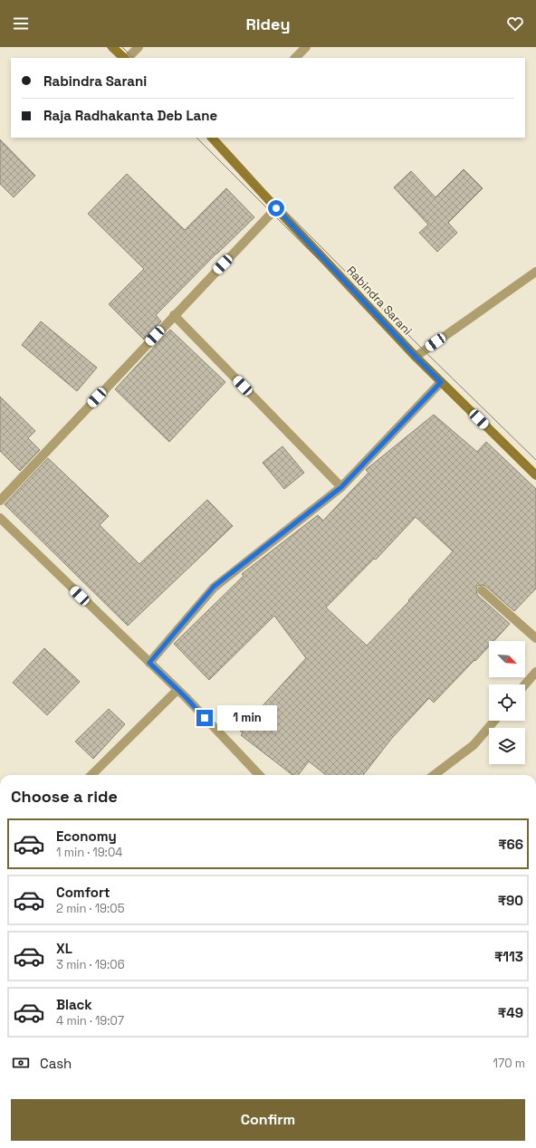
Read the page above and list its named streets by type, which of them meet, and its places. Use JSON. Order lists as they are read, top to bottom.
{
  "streets": {
    "main road": ["Rabindra Sarani"]
  },
  "north": "bottom right",
  "page": {
    "header": "Ridey",
    "banner": ["Rabindra Sarani", "Raja Radhakanta Deb Lane"],
    "bubble": "1 min",
    "heading": "Choose a ride",
    "list": [
      {
        "name": "Economy",
        "note": "1 min · 19:04",
        "value": "₹66"
      },
      {
        "name": "Comfort",
        "note": "2 min · 19:05",
        "value": "₹90"
      },
      {
        "name": "XL",
        "note": "3 min · 19:06",
        "value": "₹113"
      },
      {
        "name": "Black",
        "note": "4 min · 19:07",
        "value": "₹49"
      }
    ],
    "pay": ["Cash", "170 m"],
    "buttons": "Confirm"
  }
}
